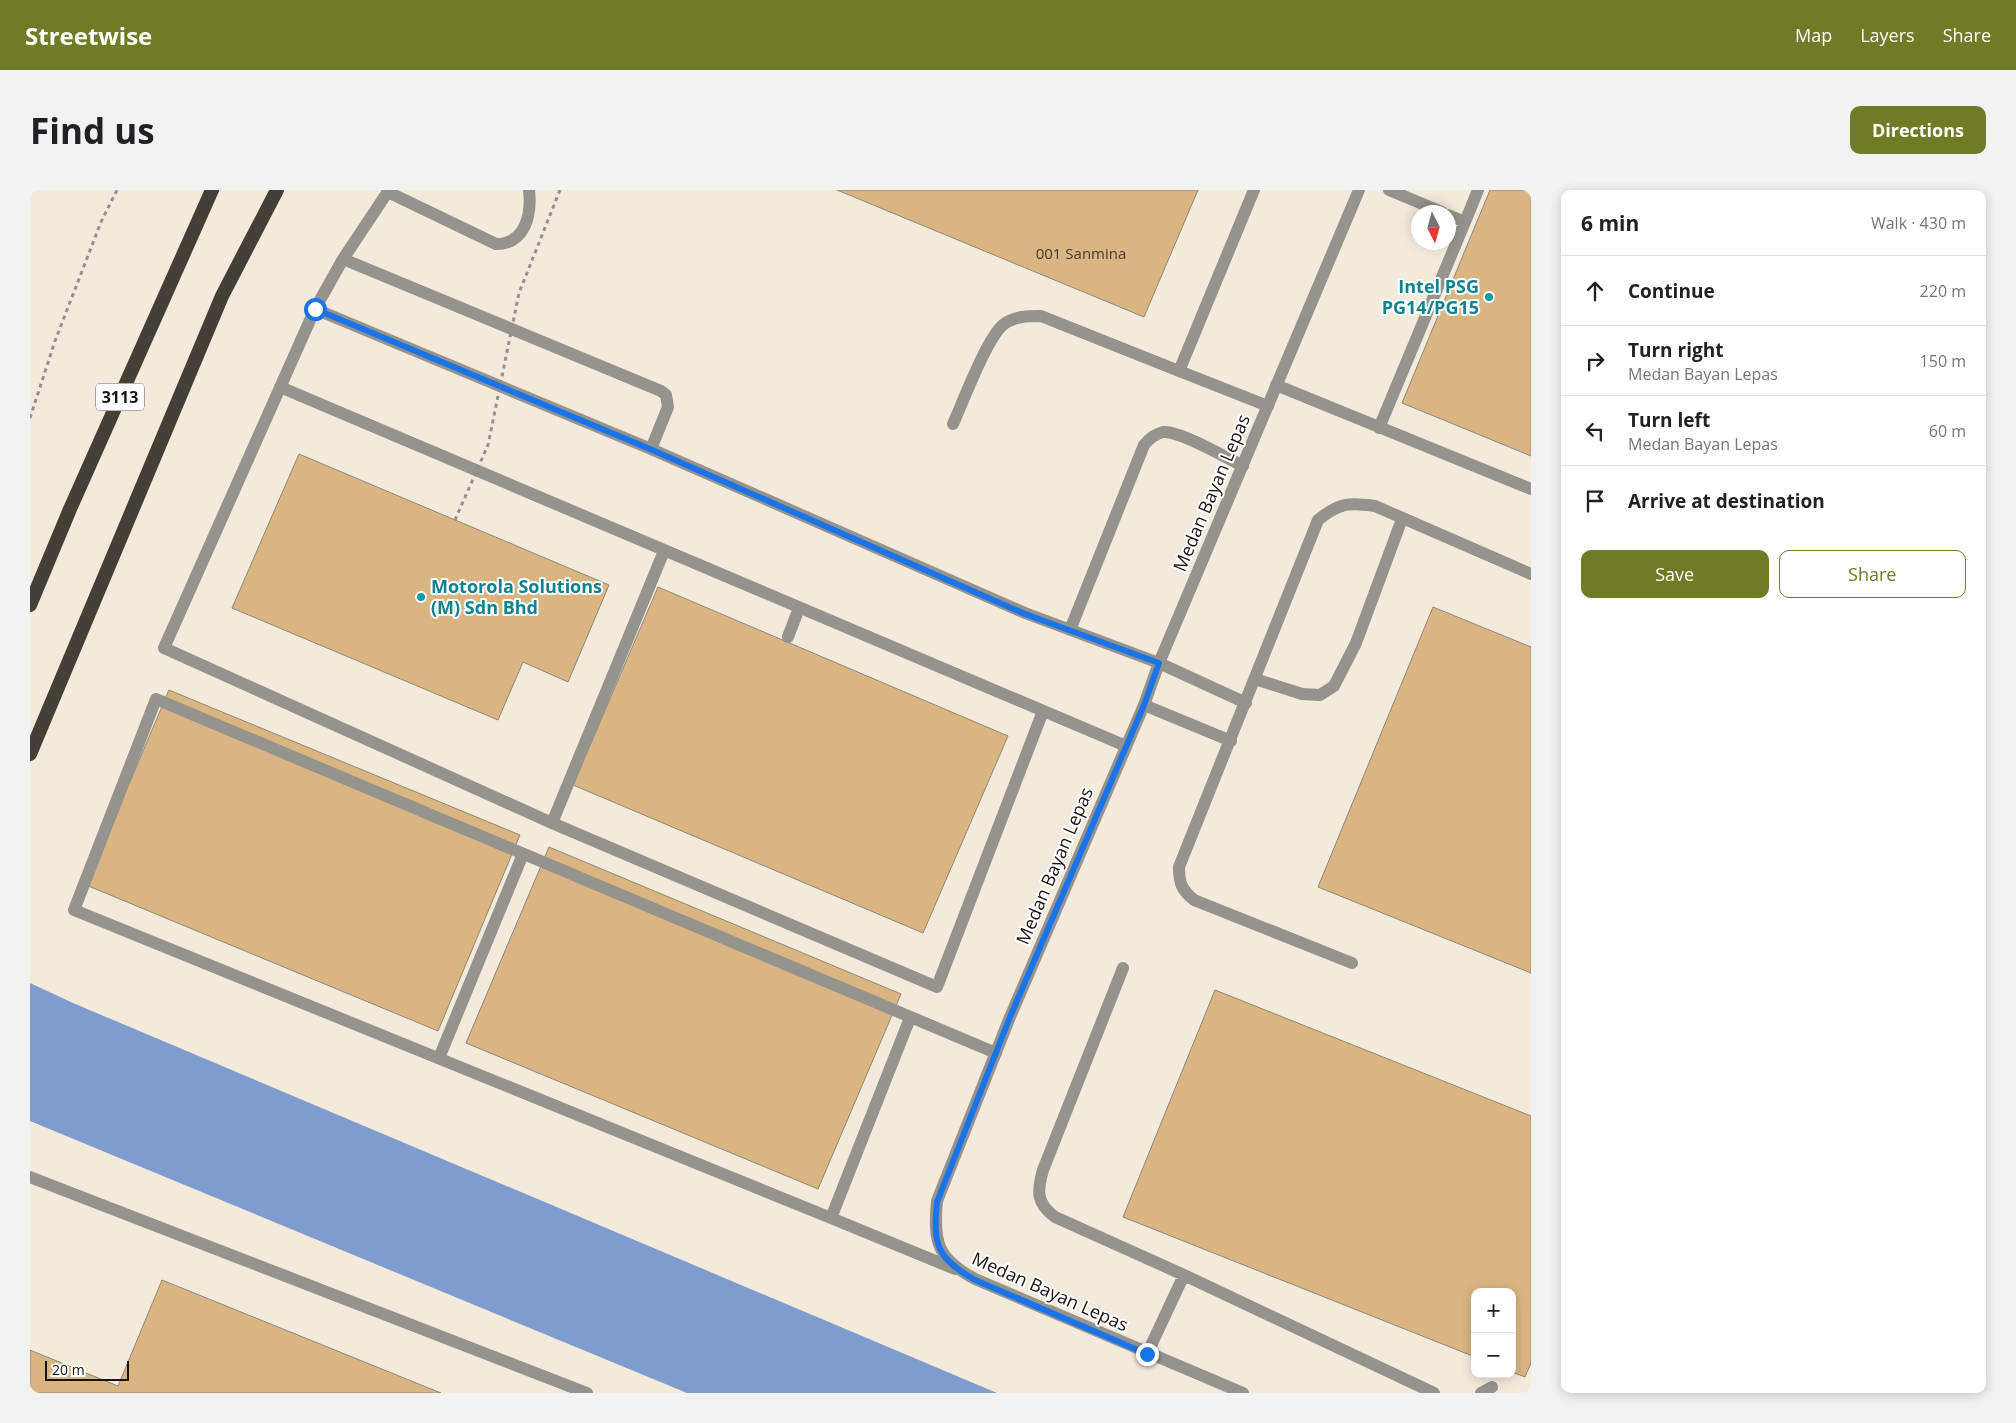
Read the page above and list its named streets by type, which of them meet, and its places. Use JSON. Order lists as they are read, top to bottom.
{
  "streets": {
    "highway": ["3113"],
    "street": ["Medan Bayan Lepas"]
  },
  "places": ["Intel PSG PG14/PG15", "Motorola Solutions (M) Sdn Bhd"],
  "house_numbers": ["001 Sanmina"],
  "scale_bar": "20 m",
  "north": "bottom",
  "page": {
    "header": "Streetwise",
    "nav": ["Map", "Layers", "Share"],
    "buttons": [
      "Directions",
      ["Save", "Share"]
    ],
    "title": "Find us",
    "heading": ["6 min", "Walk · 430 m"],
    "list": [
      ["Continue", "220 m"],
      ["Turn right", "Medan Bayan Lepas", "150 m"],
      ["Turn left", "Medan Bayan Lepas", "60 m"],
      "Arrive at destination"
    ],
    "map_buttons": ["+", "−"],
    "scale": "20 m"
  }
}
